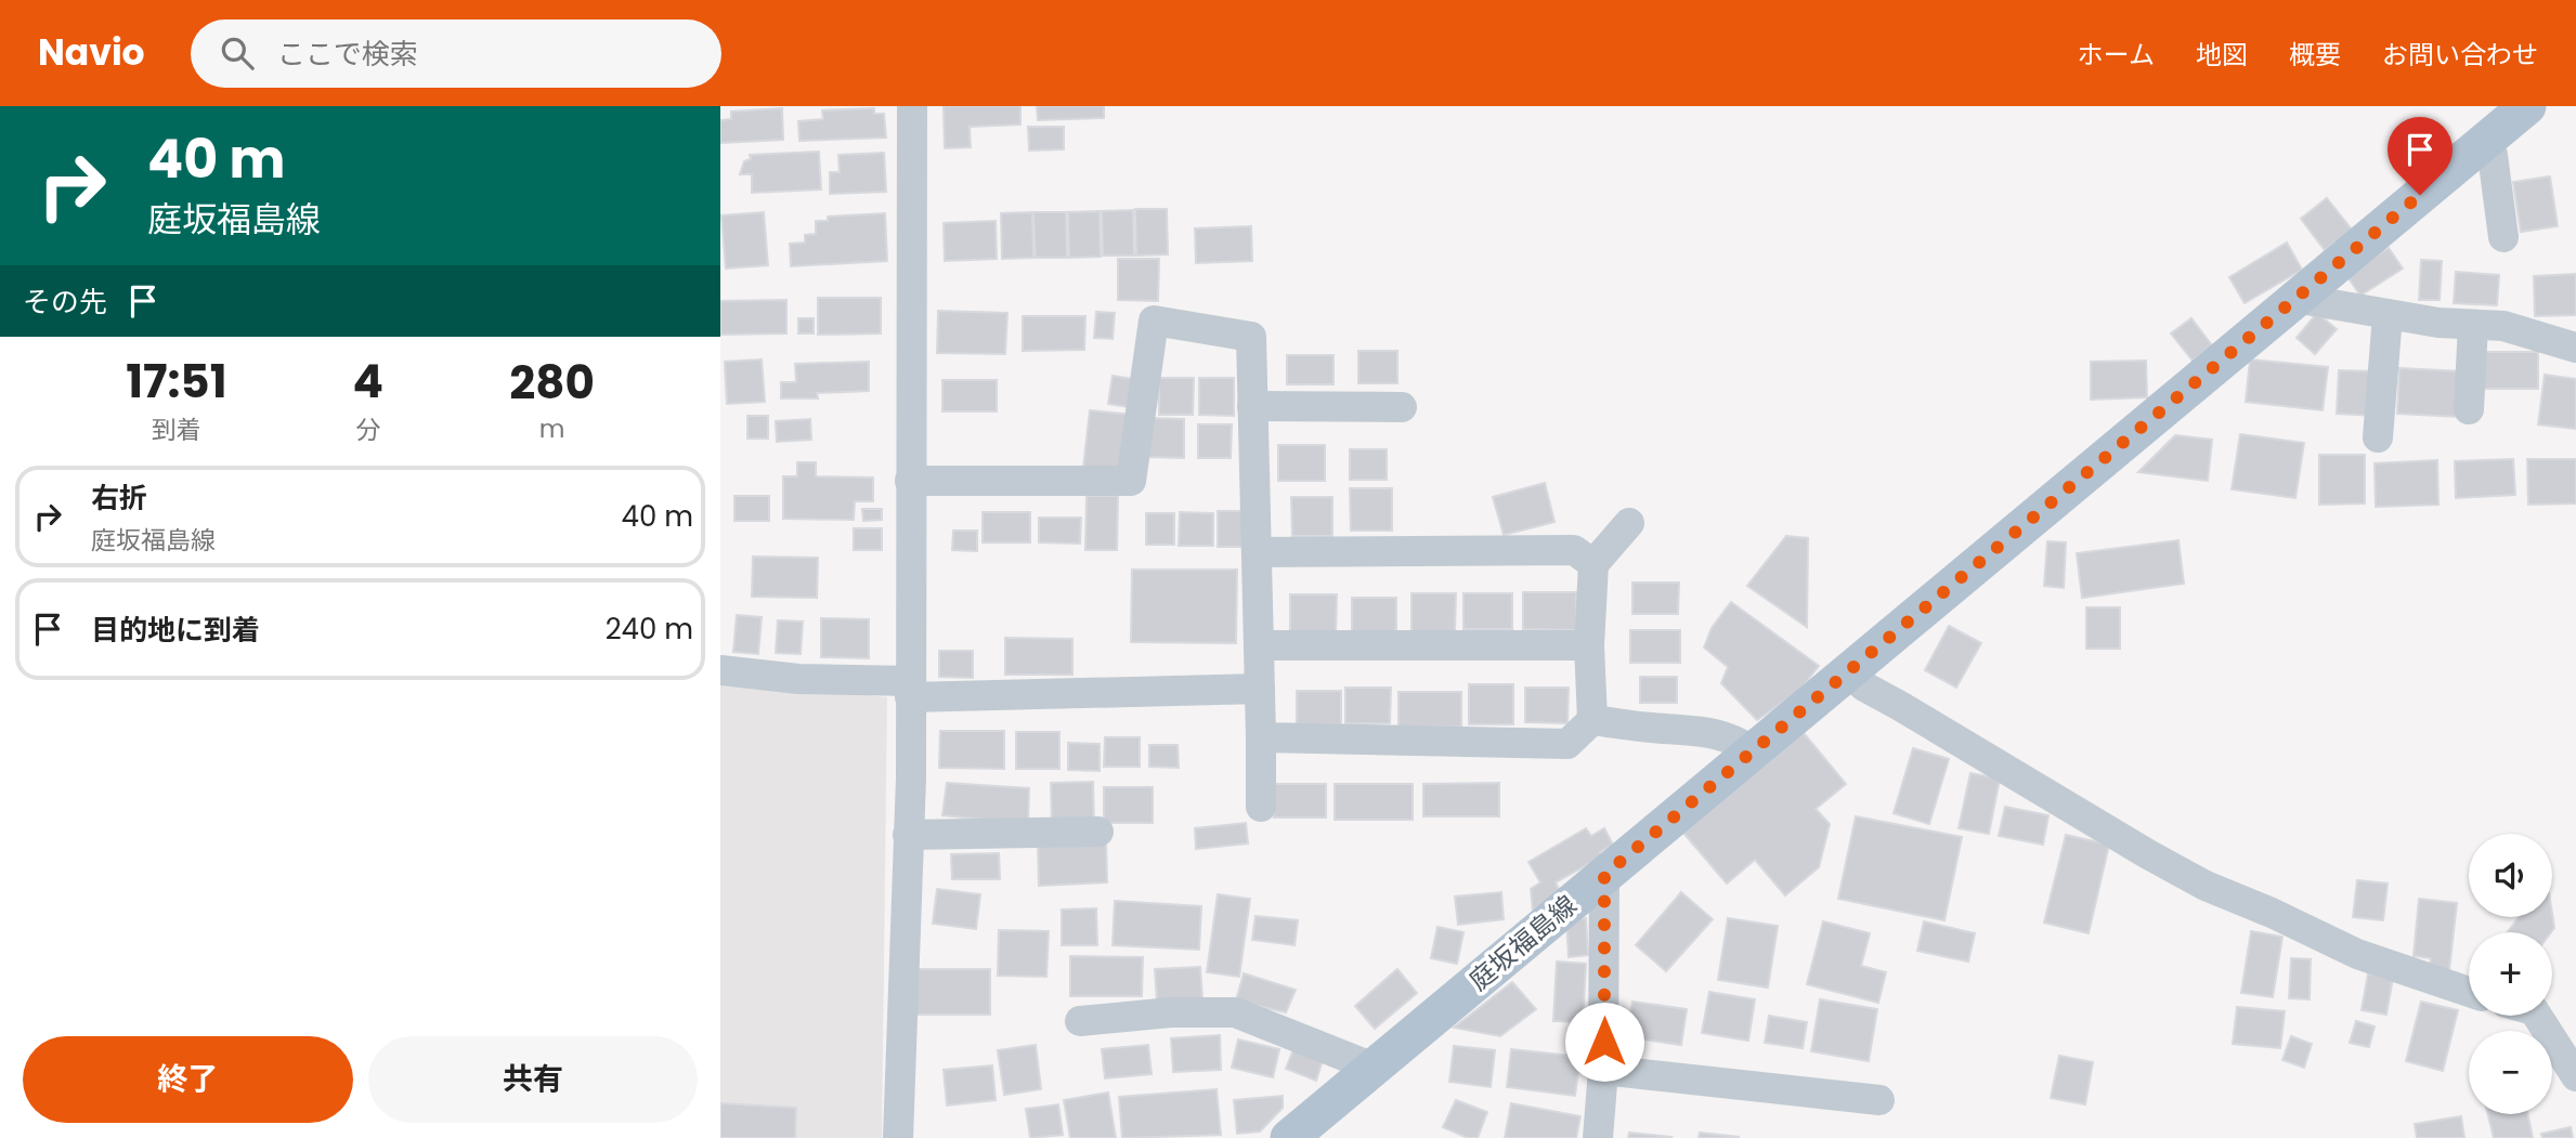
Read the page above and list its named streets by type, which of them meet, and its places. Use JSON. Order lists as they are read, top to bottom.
{
  "streets": {
    "main road": ["庭坂福島線"]
  },
  "page": {
    "header": "Navio",
    "search": "ここで検索",
    "nav": [
      "ホーム",
      "地図",
      "概要",
      "お問い合わせ"
    ],
    "turn": ["40 m", "庭坂福島線"],
    "then": "その先",
    "eta": [
      "17:51",
      "到着",
      "4",
      "分",
      "280",
      "m"
    ],
    "list": [
      {
        "name": "右折",
        "note": "庭坂福島線",
        "value": "40 m"
      },
      {
        "name": "目的地に到着",
        "value": "240 m"
      }
    ],
    "map_buttons": ["+", "−"],
    "buttons": ["終了", "共有"]
  }
}
